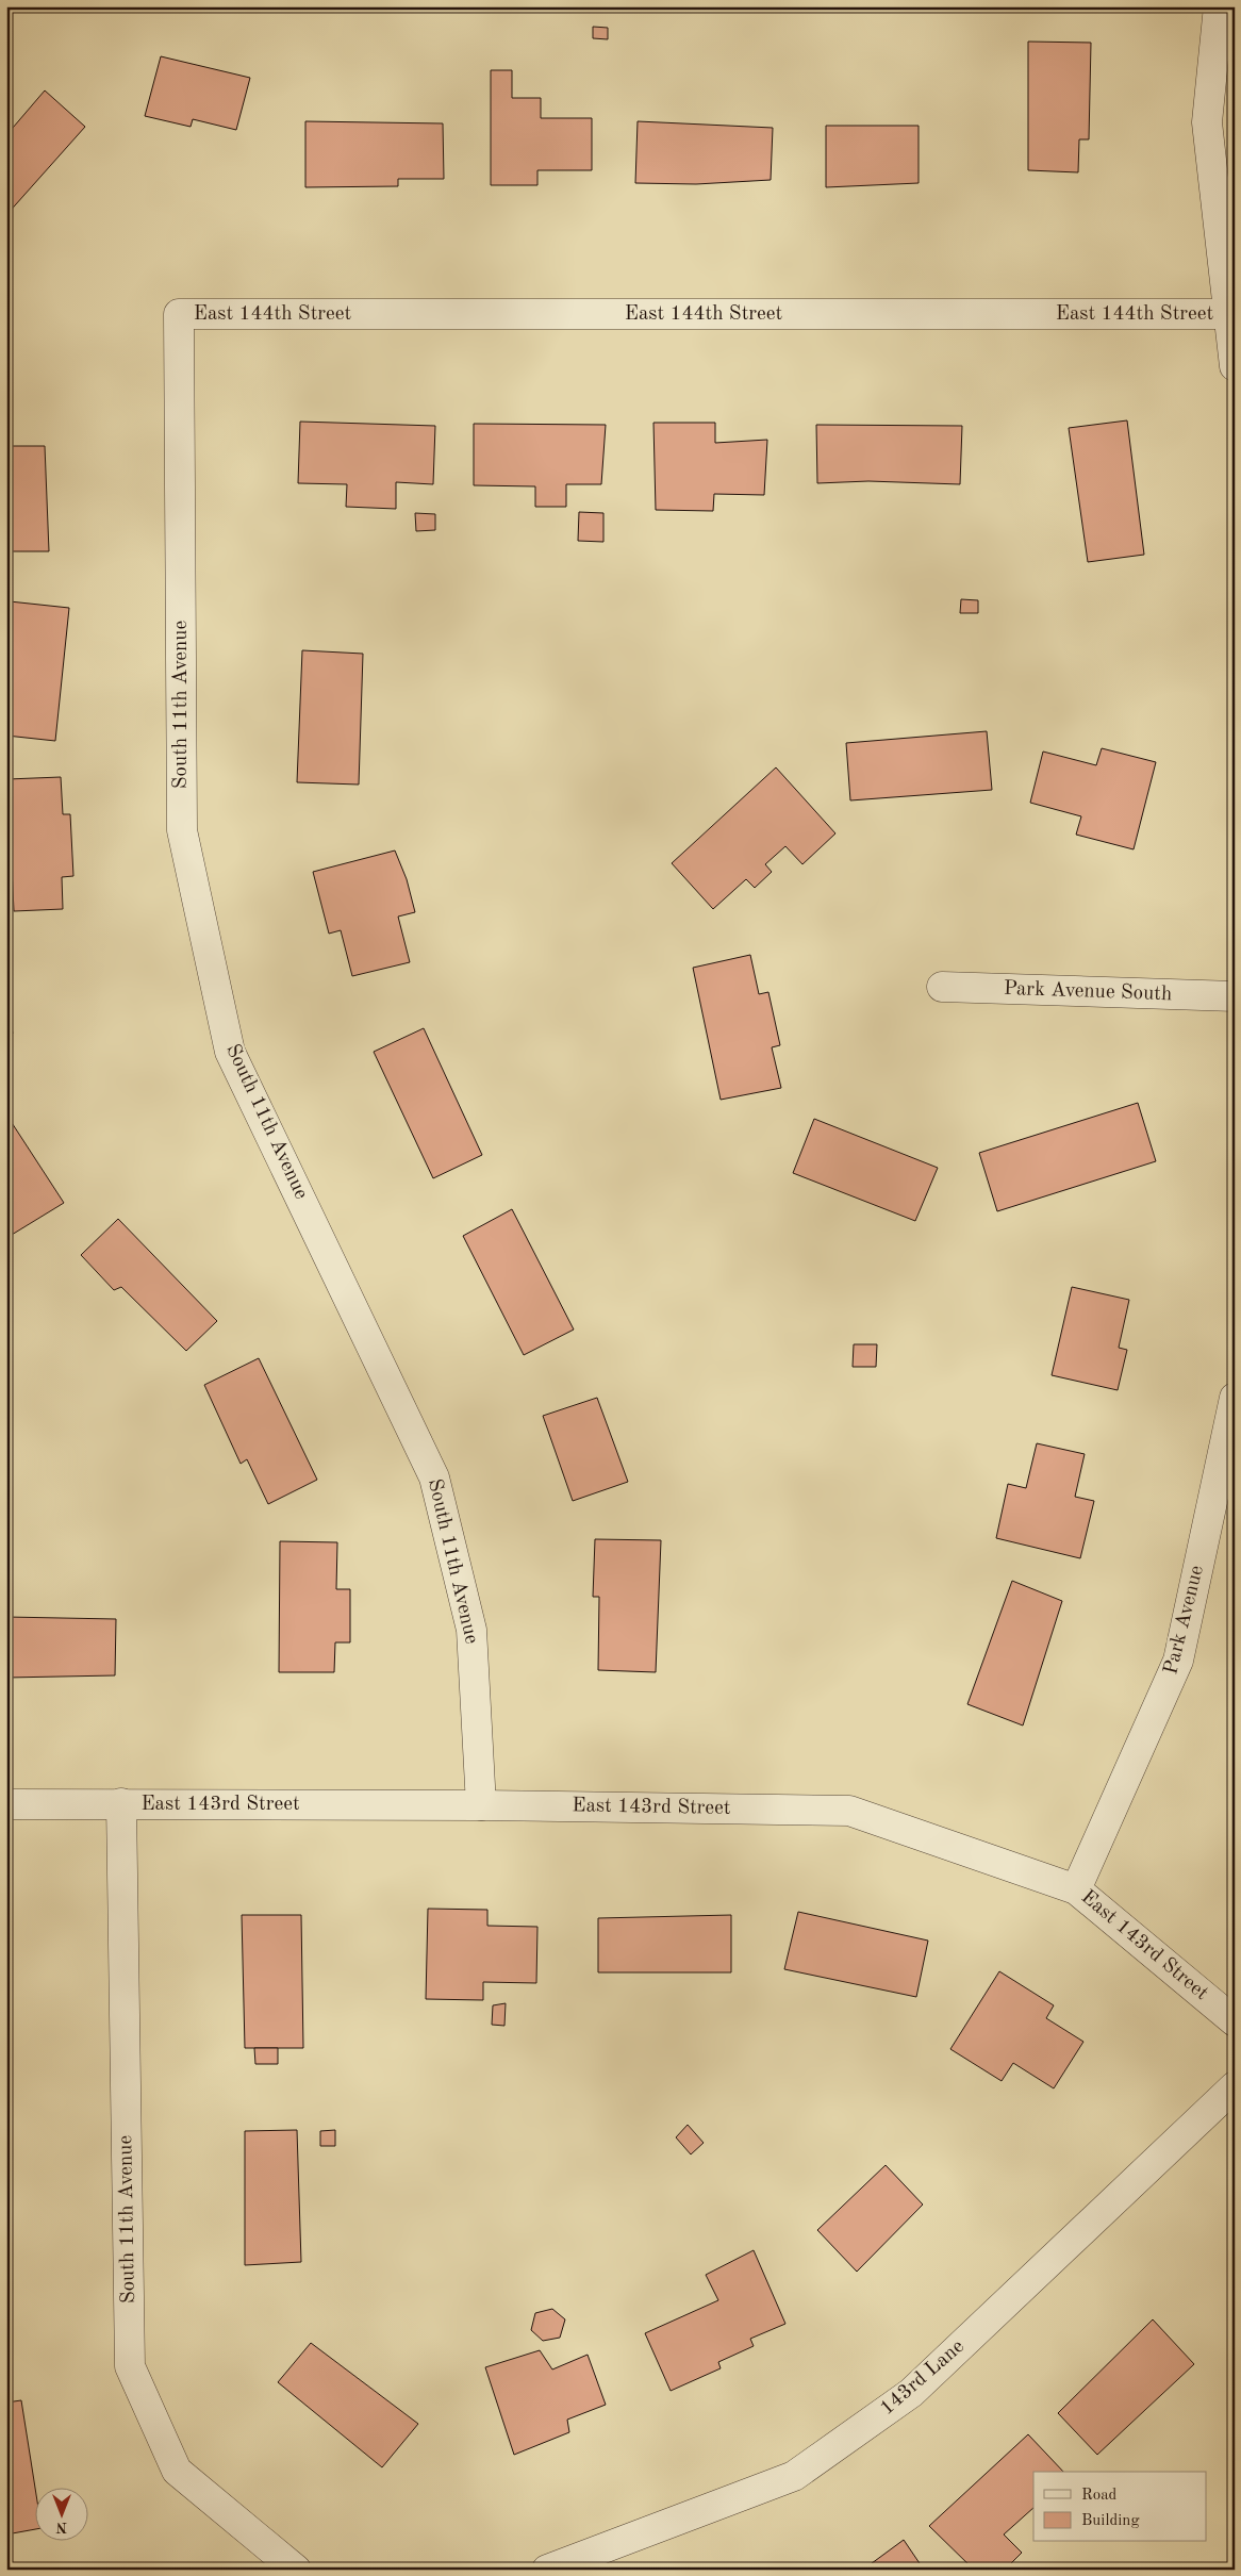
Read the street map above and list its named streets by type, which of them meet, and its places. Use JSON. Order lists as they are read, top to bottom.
{
  "streets": {
    "street": [
      "East 144th Street",
      "South 11th Avenue",
      "Park Avenue South",
      "Park Avenue",
      "East 143rd Street",
      "143rd Lane"
    ]
  },
  "crossings": [
    ["East 144th Street", "South 11th Avenue"],
    ["South 11th Avenue", "East 143rd Street"],
    ["Park Avenue", "East 143rd Street"]
  ],
  "legend": ["Road", "Building"],
  "north": "bottom"
}
